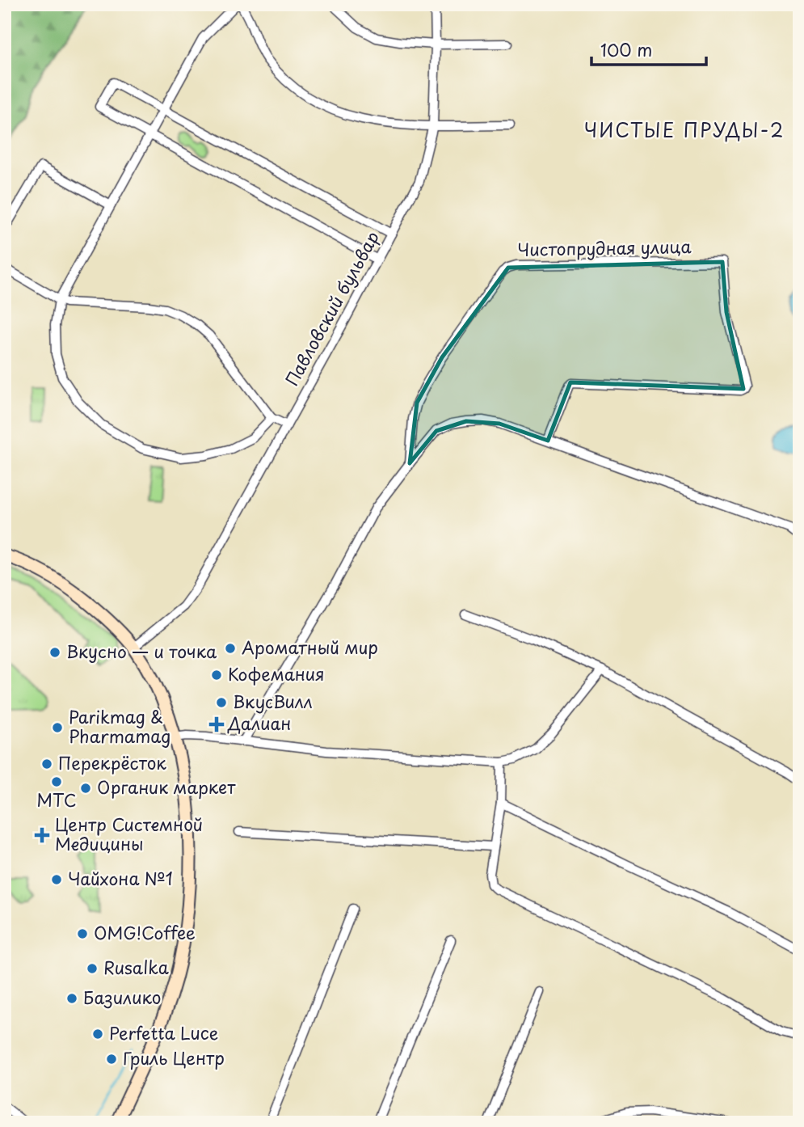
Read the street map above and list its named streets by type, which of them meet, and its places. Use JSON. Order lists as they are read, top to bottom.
{
  "streets": {
    "street": ["Чистопрудная улица", "Павловский бульвар"]
  },
  "districts": ["ЧИСТЫЕ ПРУДЫ-2"],
  "places": {
    "other": [
      "Ароматный мир",
      "Вкусно — и точка",
      "Кофемания",
      "ВкусВилл",
      "Parikmag & Pharmamag",
      "Перекрёсток",
      "МТС",
      "Органик маркет",
      "Чайхона №1",
      "OMG!Coffee",
      "Rusalka",
      "Базилико",
      "Perfetta Luce",
      "Гриль Центр"
    ],
    "health": ["Далиан", "Центр Системной Медицины"]
  },
  "scale_bar": "100 m"
}
